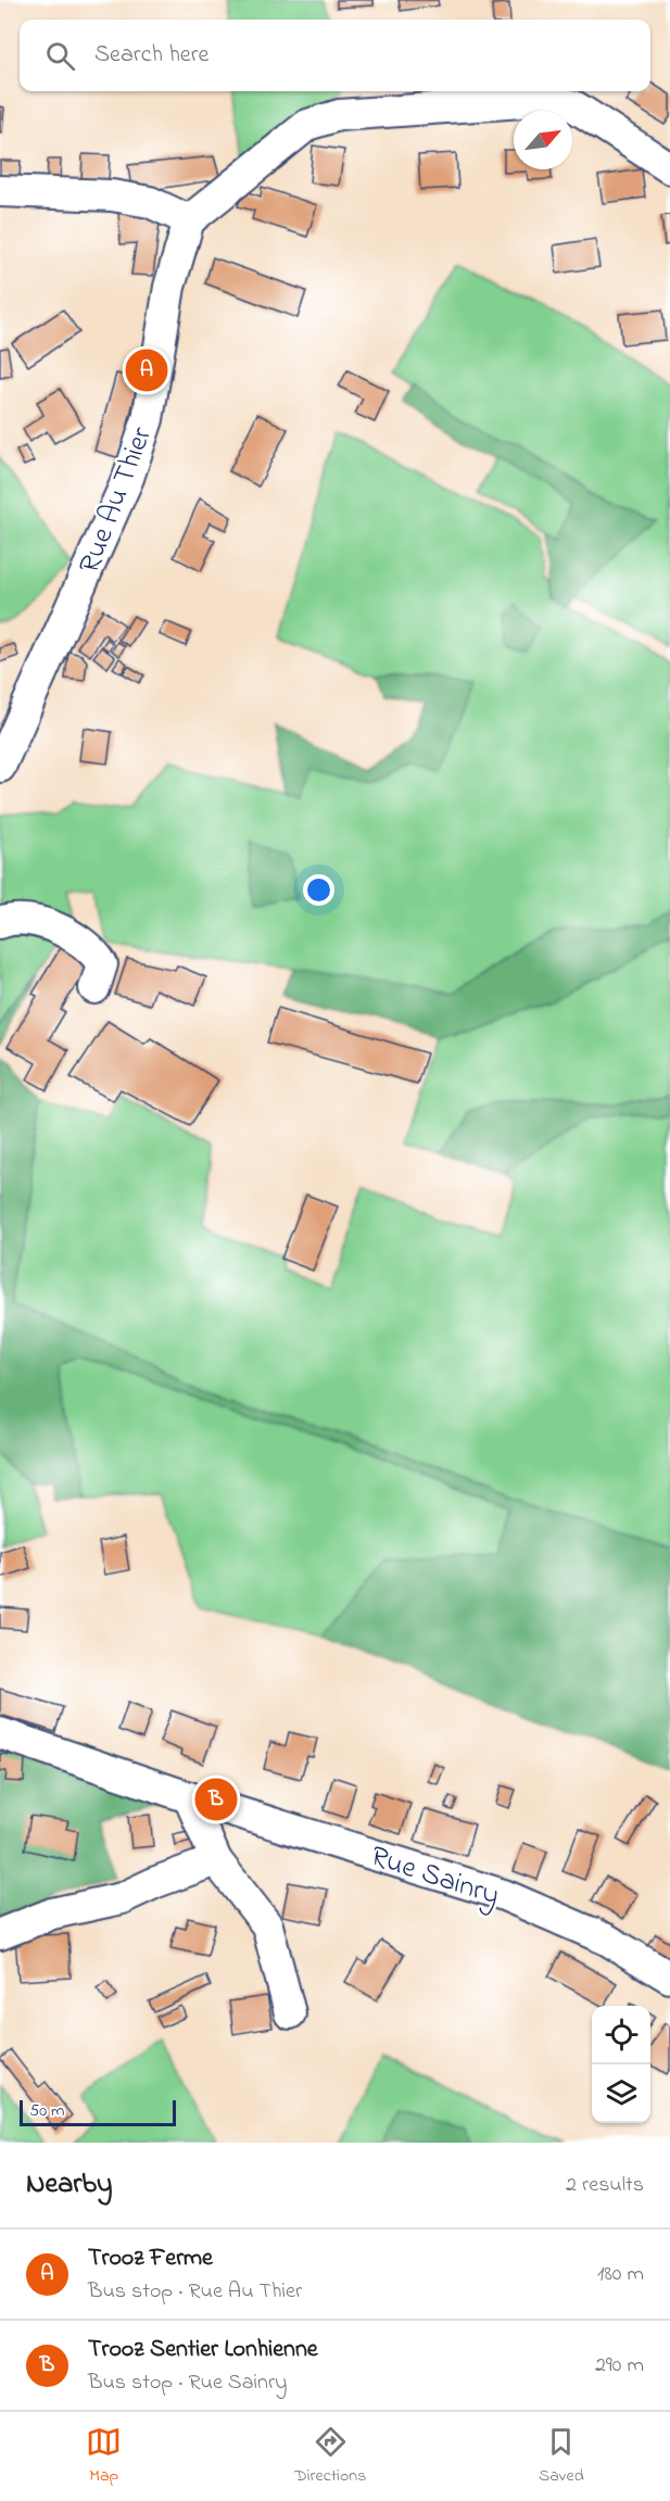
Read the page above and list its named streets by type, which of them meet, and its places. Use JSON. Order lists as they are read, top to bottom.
{
  "streets": {
    "street": ["Rue Au Thier", "Rue Sainry"]
  },
  "scale_bar": "50 m",
  "north": "top right",
  "page": {
    "search": "Search here",
    "pins": ["A", "B"],
    "scale": "50 m",
    "heading": ["Nearby", "2 results"],
    "list": [
      {
        "mark": "A",
        "name": "Trooz Ferme",
        "note": "Bus stop · Rue Au Thier",
        "value": "180 m"
      },
      {
        "mark": "B",
        "name": "Trooz Sentier Lonhienne",
        "note": "Bus stop · Rue Sainry",
        "value": "290 m"
      }
    ],
    "nav": ["Map", "Directions", "Saved"]
  }
}
